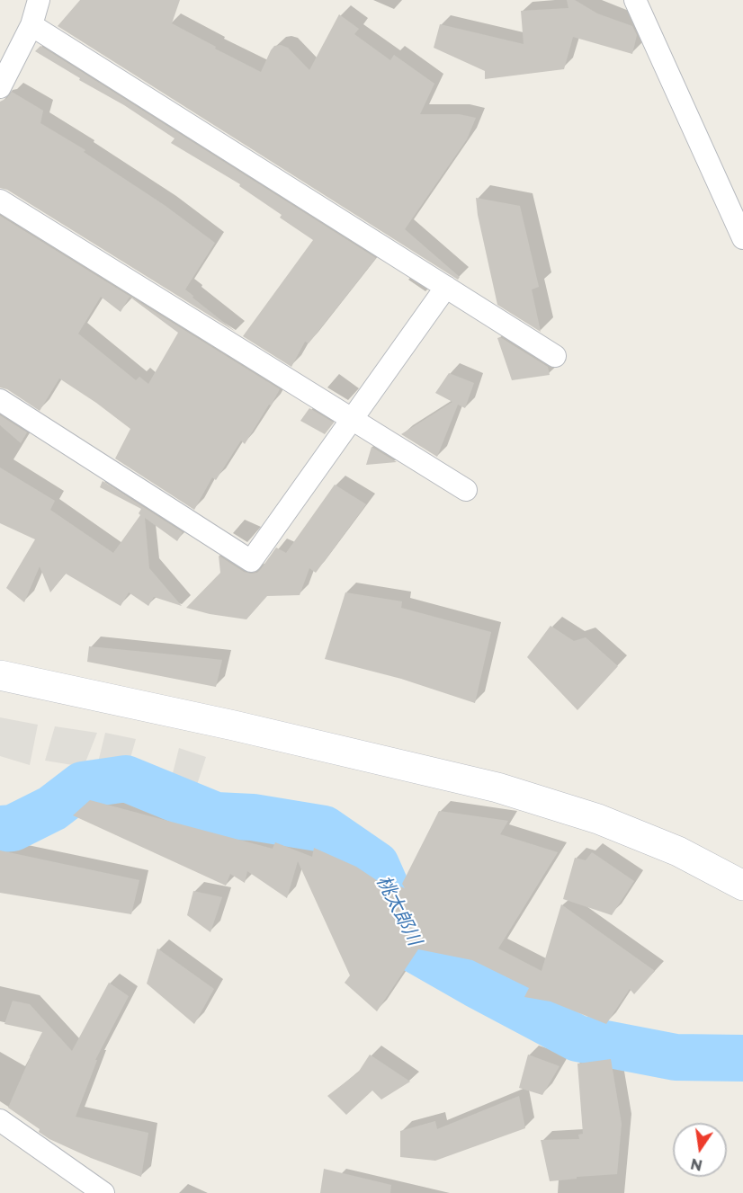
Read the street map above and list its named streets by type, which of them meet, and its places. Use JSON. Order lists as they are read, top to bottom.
{
  "water": ["桃太郎川"],
  "north": "bottom"
}
